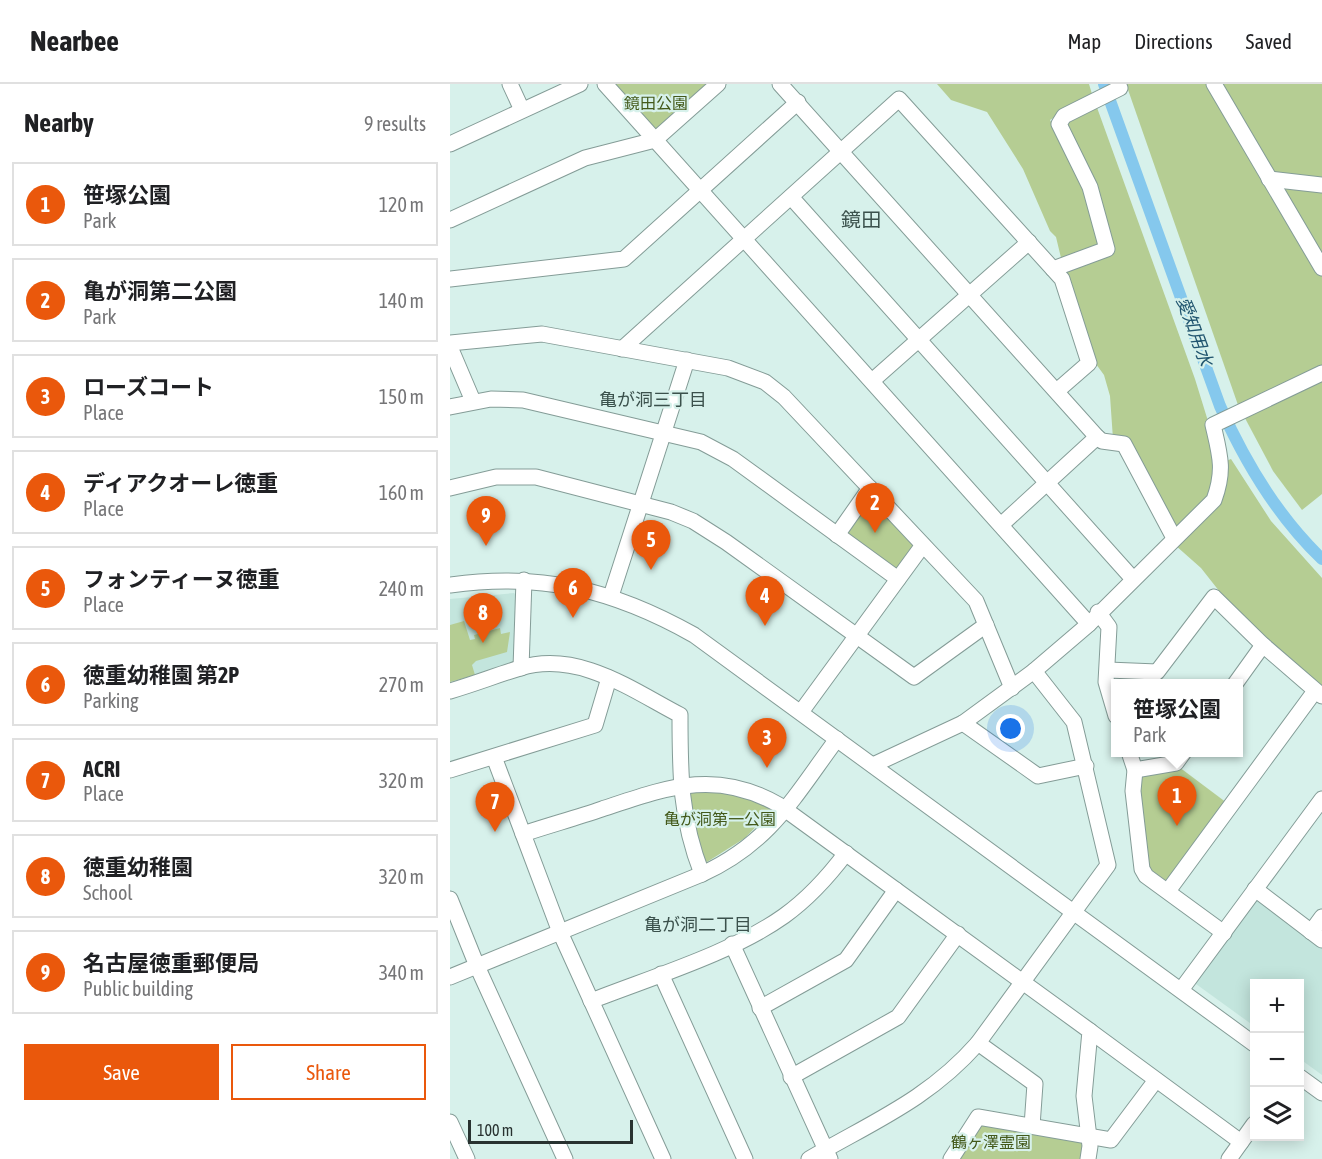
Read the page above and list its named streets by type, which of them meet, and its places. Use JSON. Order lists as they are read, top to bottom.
{
  "districts": ["鏡田", "亀が洞三丁目", "亀が洞二丁目"],
  "water": ["愛知用水"],
  "parks": ["鏡田公園", "亀が洞第一公園", "鶴ヶ澤霊園"],
  "scale_bar": "100 m",
  "page": {
    "header": "Nearbee",
    "nav": ["Map", "Directions", "Saved"],
    "heading": ["Nearby", "9 results"],
    "list": [
      {
        "mark": "1",
        "name": "笹塚公園",
        "note": "Park",
        "value": "120 m"
      },
      {
        "mark": "2",
        "name": "亀が洞第二公園",
        "note": "Park",
        "value": "140 m"
      },
      {
        "mark": "3",
        "name": "ローズコート",
        "note": "Place",
        "value": "150 m"
      },
      {
        "mark": "4",
        "name": "ディアクオーレ徳重",
        "note": "Place",
        "value": "160 m"
      },
      {
        "mark": "5",
        "name": "フォンティーヌ徳重",
        "note": "Place",
        "value": "240 m"
      },
      {
        "mark": "6",
        "name": "徳重幼稚園 第2P",
        "note": "Parking",
        "value": "270 m"
      },
      {
        "mark": "7",
        "name": "ACRI",
        "note": "Place",
        "value": "320 m"
      },
      {
        "mark": "8",
        "name": "徳重幼稚園",
        "note": "School",
        "value": "320 m"
      },
      {
        "mark": "9",
        "name": "名古屋徳重郵便局",
        "note": "Public building",
        "value": "340 m"
      }
    ],
    "pins": [
      "2",
      "9",
      "5",
      "6",
      "4",
      "8",
      "3",
      "1",
      "7"
    ],
    "popup": ["笹塚公園", "Park"],
    "map_buttons": ["+", "−"],
    "buttons": ["Save", "Share"],
    "scale": "100 m"
  }
}
